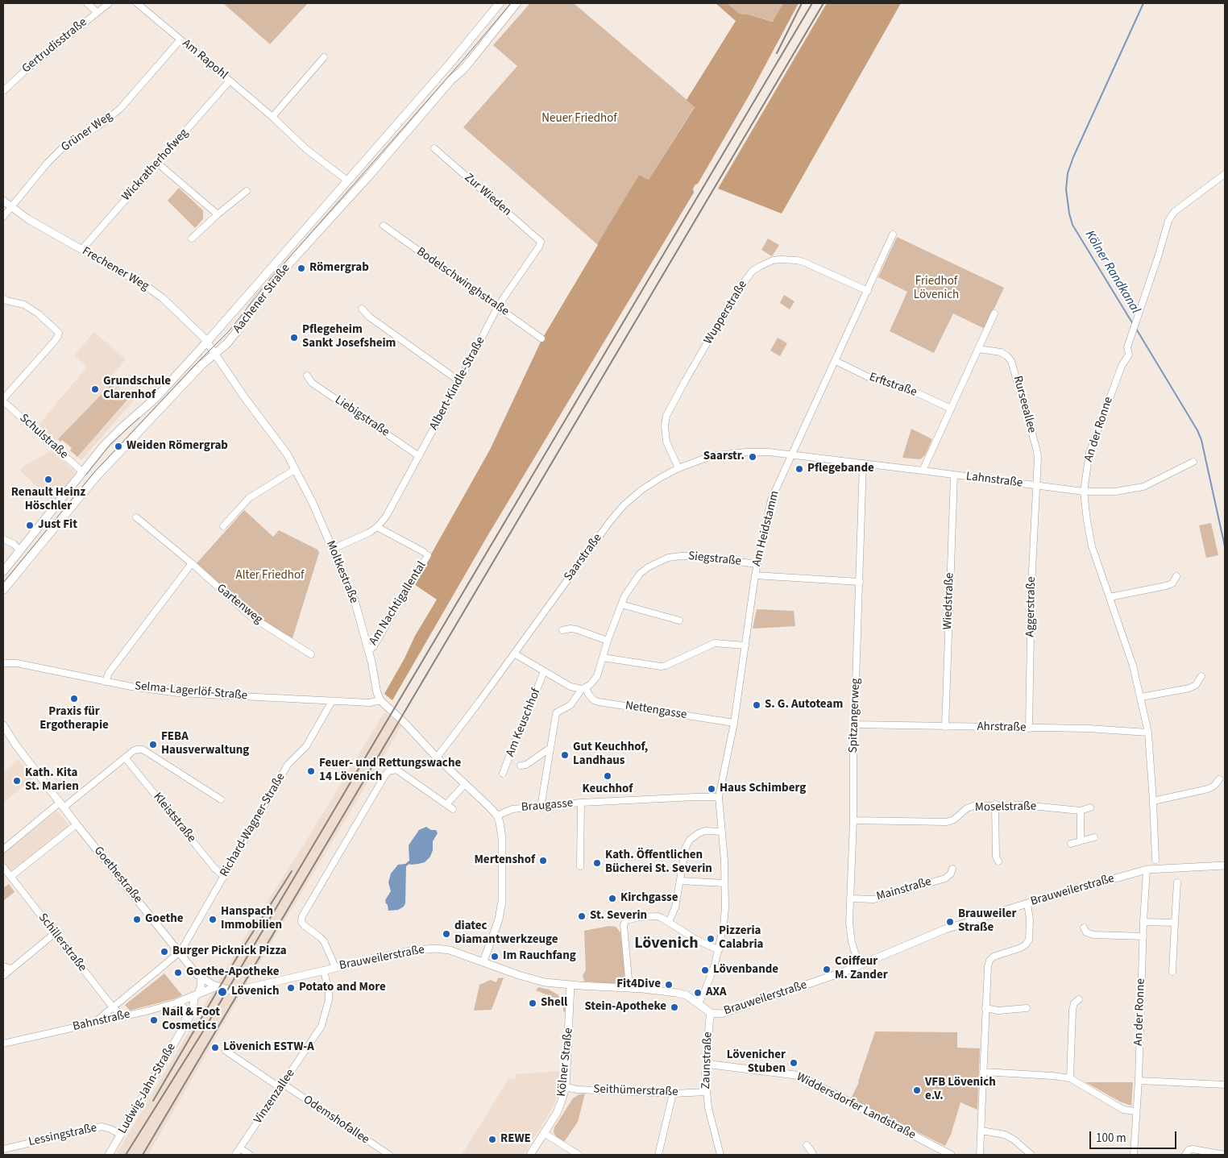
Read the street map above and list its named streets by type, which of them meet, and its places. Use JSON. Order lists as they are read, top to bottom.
{
  "streets": {
    "main road": ["Aachener Straße"],
    "street": [
      "Gertrudisstraße",
      "Am Rapohl",
      "Grüner Weg",
      "Wickratherhofweg",
      "Zur Wieden",
      "Frechener Weg",
      "Bodelschwinghstraße",
      "Wupperstraße",
      "Albert-Kindle-Straße",
      "Erftstraße",
      "Rurseeallee",
      "Liebigstraße",
      "An der Ronne",
      "Schulstraße",
      "Lahnstraße",
      "Am Heidstamm",
      "Saarstraße",
      "Siegstraße",
      "Moltkestraße",
      "Wiedstraße",
      "Am Nachtigallental",
      "Gartenweg",
      "Aggerstraße",
      "Selma-Lagerlöf-Straße",
      "Nettengasse",
      "Spitzangerweg",
      "Am Keuschhof",
      "Ahrstraße",
      "Braugasse",
      "Moselstraße",
      "Kleiststraße",
      "Richard-Wagner-Straße",
      "Goethestraße",
      "Mainstraße",
      "Brauweilerstraße",
      "Schillerstraße",
      "Bahnstraße",
      "Zaunstraße",
      "Kölner Straße",
      "Ludwig-Jahn-Straße",
      "Seithümerstraße",
      "Vinzenzallee",
      "Widdersdorfer Landstraße",
      "Odemshofallee",
      "Lessingstraße"
    ]
  },
  "crossings": [
    ["Am Rapohl", "Grüner Weg"],
    ["Am Rapohl", "Wickratherhofweg"],
    ["Am Rapohl", "Aachener Straße"],
    ["Grüner Weg", "Frechener Weg"],
    ["Wickratherhofweg", "Frechener Weg"],
    ["Zur Wieden", "Albert-Kindle-Straße"],
    ["Frechener Weg", "Aachener Straße"],
    ["Frechener Weg", "Moltkestraße"],
    ["Bodelschwinghstraße", "Albert-Kindle-Straße"],
    ["Aachener Straße", "Schulstraße"],
    ["Aachener Straße", "Moltkestraße"],
    ["Wupperstraße", "Am Heidstamm"],
    ["Wupperstraße", "Saarstraße"],
    ["Albert-Kindle-Straße", "Liebigstraße"],
    ["Albert-Kindle-Straße", "Moltkestraße"],
    ["Albert-Kindle-Straße", "Am Nachtigallental"],
    ["Erftstraße", "Am Heidstamm"],
    ["Rurseeallee", "Lahnstraße"],
    ["Rurseeallee", "Aggerstraße"],
    ["An der Ronne", "Lahnstraße"],
    ["An der Ronne", "Ahrstraße"],
    ["An der Ronne", "Brauweilerstraße"],
    ["Lahnstraße", "Am Heidstamm"],
    ["Lahnstraße", "Saarstraße"],
    ["Lahnstraße", "Wiedstraße"],
    ["Lahnstraße", "Aggerstraße"],
    ["Lahnstraße", "Spitzangerweg"],
    ["Am Heidstamm", "Saarstraße"],
    ["Am Heidstamm", "Siegstraße"],
    ["Am Heidstamm", "Nettengasse"],
    ["Am Heidstamm", "Braugasse"],
    ["Am Heidstamm", "Brauweilerstraße"],
    ["Siegstraße", "Nettengasse"],
    ["Siegstraße", "Braugasse"],
    ["Moltkestraße", "Am Nachtigallental"],
    ["Moltkestraße", "Selma-Lagerlöf-Straße"],
    ["Wiedstraße", "Ahrstraße"],
    ["Aggerstraße", "Ahrstraße"],
    ["Selma-Lagerlöf-Straße", "Richard-Wagner-Straße"],
    ["Spitzangerweg", "Ahrstraße"],
    ["Spitzangerweg", "Moselstraße"],
    ["Spitzangerweg", "Mainstraße"],
    ["Spitzangerweg", "Brauweilerstraße"],
    ["Kleiststraße", "Richard-Wagner-Straße"],
    ["Richard-Wagner-Straße", "Goethestraße"],
    ["Richard-Wagner-Straße", "Schillerstraße"],
    ["Richard-Wagner-Straße", "Bahnstraße"],
    ["Goethestraße", "Brauweilerstraße"],
    ["Goethestraße", "Bahnstraße"],
    ["Brauweilerstraße", "Zaunstraße"],
    ["Brauweilerstraße", "Kölner Straße"],
    ["Brauweilerstraße", "Vinzenzallee"],
    ["Schillerstraße", "Bahnstraße"],
    ["Bahnstraße", "Ludwig-Jahn-Straße"],
    ["Zaunstraße", "Seithümerstraße"],
    ["Zaunstraße", "Widdersdorfer Landstraße"],
    ["Kölner Straße", "Seithümerstraße"],
    ["Ludwig-Jahn-Straße", "Lessingstraße"],
    ["Vinzenzallee", "Odemshofallee"]
  ],
  "districts": ["Lövenich"],
  "water": ["Kölner Randkanal"],
  "parks": ["Neuer Friedhof", "Friedhof Lövenich", "Alter Friedhof"],
  "places": [
    "Römergrab",
    "Pflegeheim Sankt Josefsheim",
    "Grundschule Clarenhof",
    "Weiden Römergrab",
    "Saarstr.",
    "Pflegebande",
    "Renault Heinz Höschler",
    "Just Fit",
    "Praxis für Ergotherapie",
    "S. G. Autoteam",
    "FEBA Hausverwaltung",
    "Gut Keuchhof, Landhaus",
    "Feuer- und Rettungswache 14 Lövenich",
    "Keuchhof",
    "Kath. Kita St. Marien",
    "Haus Schimberg",
    "Mertenshof",
    "Kath. Öffentlichen Bücherei St. Severin",
    "Kirchgasse",
    "St. Severin",
    "Goethe",
    "Hanspach Immobilien",
    "Brauweiler Straße",
    "diatec Diamantwerkzeuge",
    "Pizzeria Calabria",
    "Burger Picknick Pizza",
    "Im Rauchfang",
    "Coiffeur M. Zander",
    "Lövenbande",
    "Goethe-Apotheke",
    "Fit4Dive",
    "Potato and More",
    "Lövenich",
    "AXA",
    "Shell",
    "Stein-Apotheke",
    "Nail & Foot Cosmetics",
    "Lövenich ESTW-A",
    "Lövenicher Stuben",
    "VFB Lövenich e.V.",
    "REWE"
  ],
  "scale_bar": "100 m"
}
